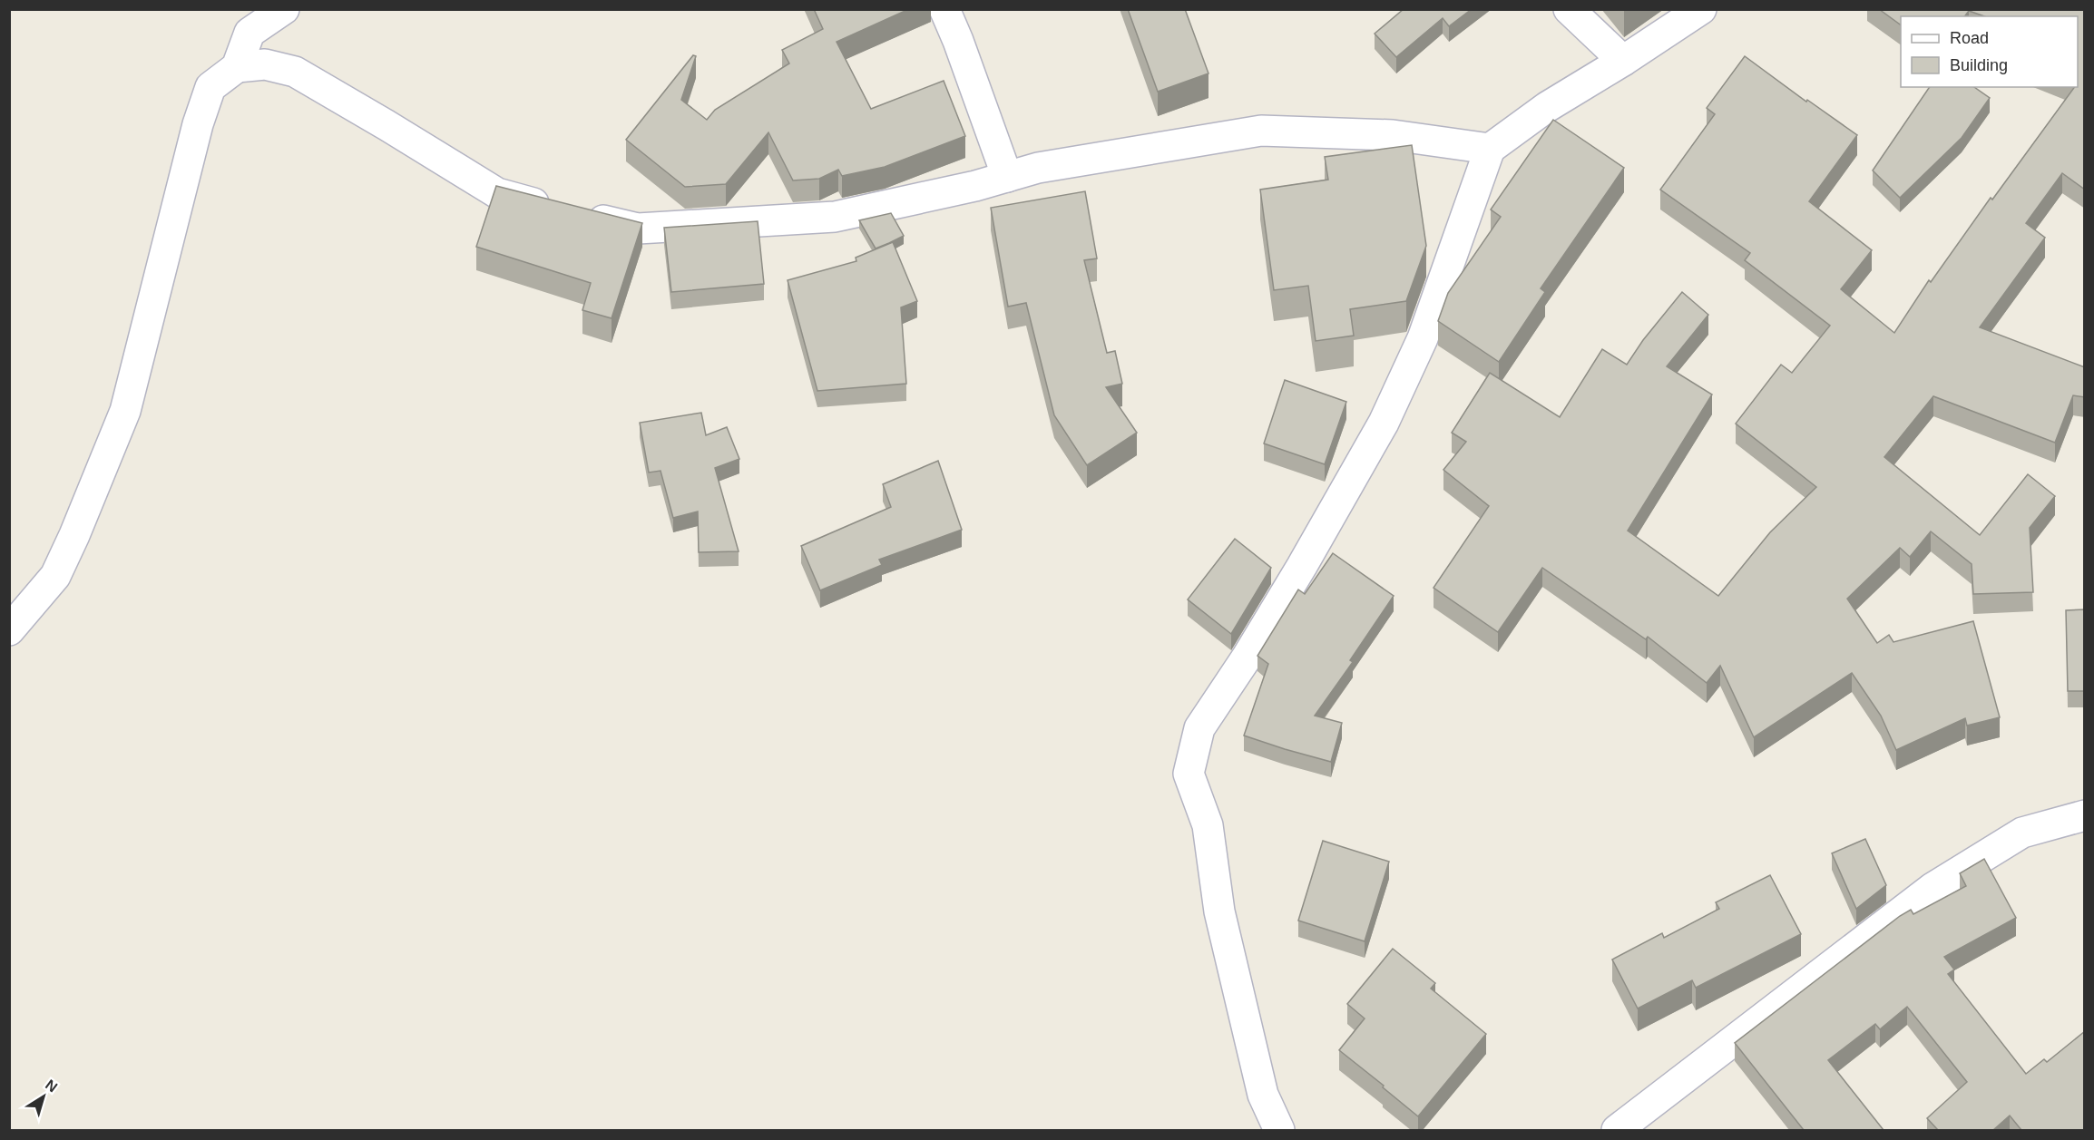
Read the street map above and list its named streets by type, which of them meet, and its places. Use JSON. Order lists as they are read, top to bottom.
{
  "legend": ["Road", "Building"],
  "north": "top right"
}
